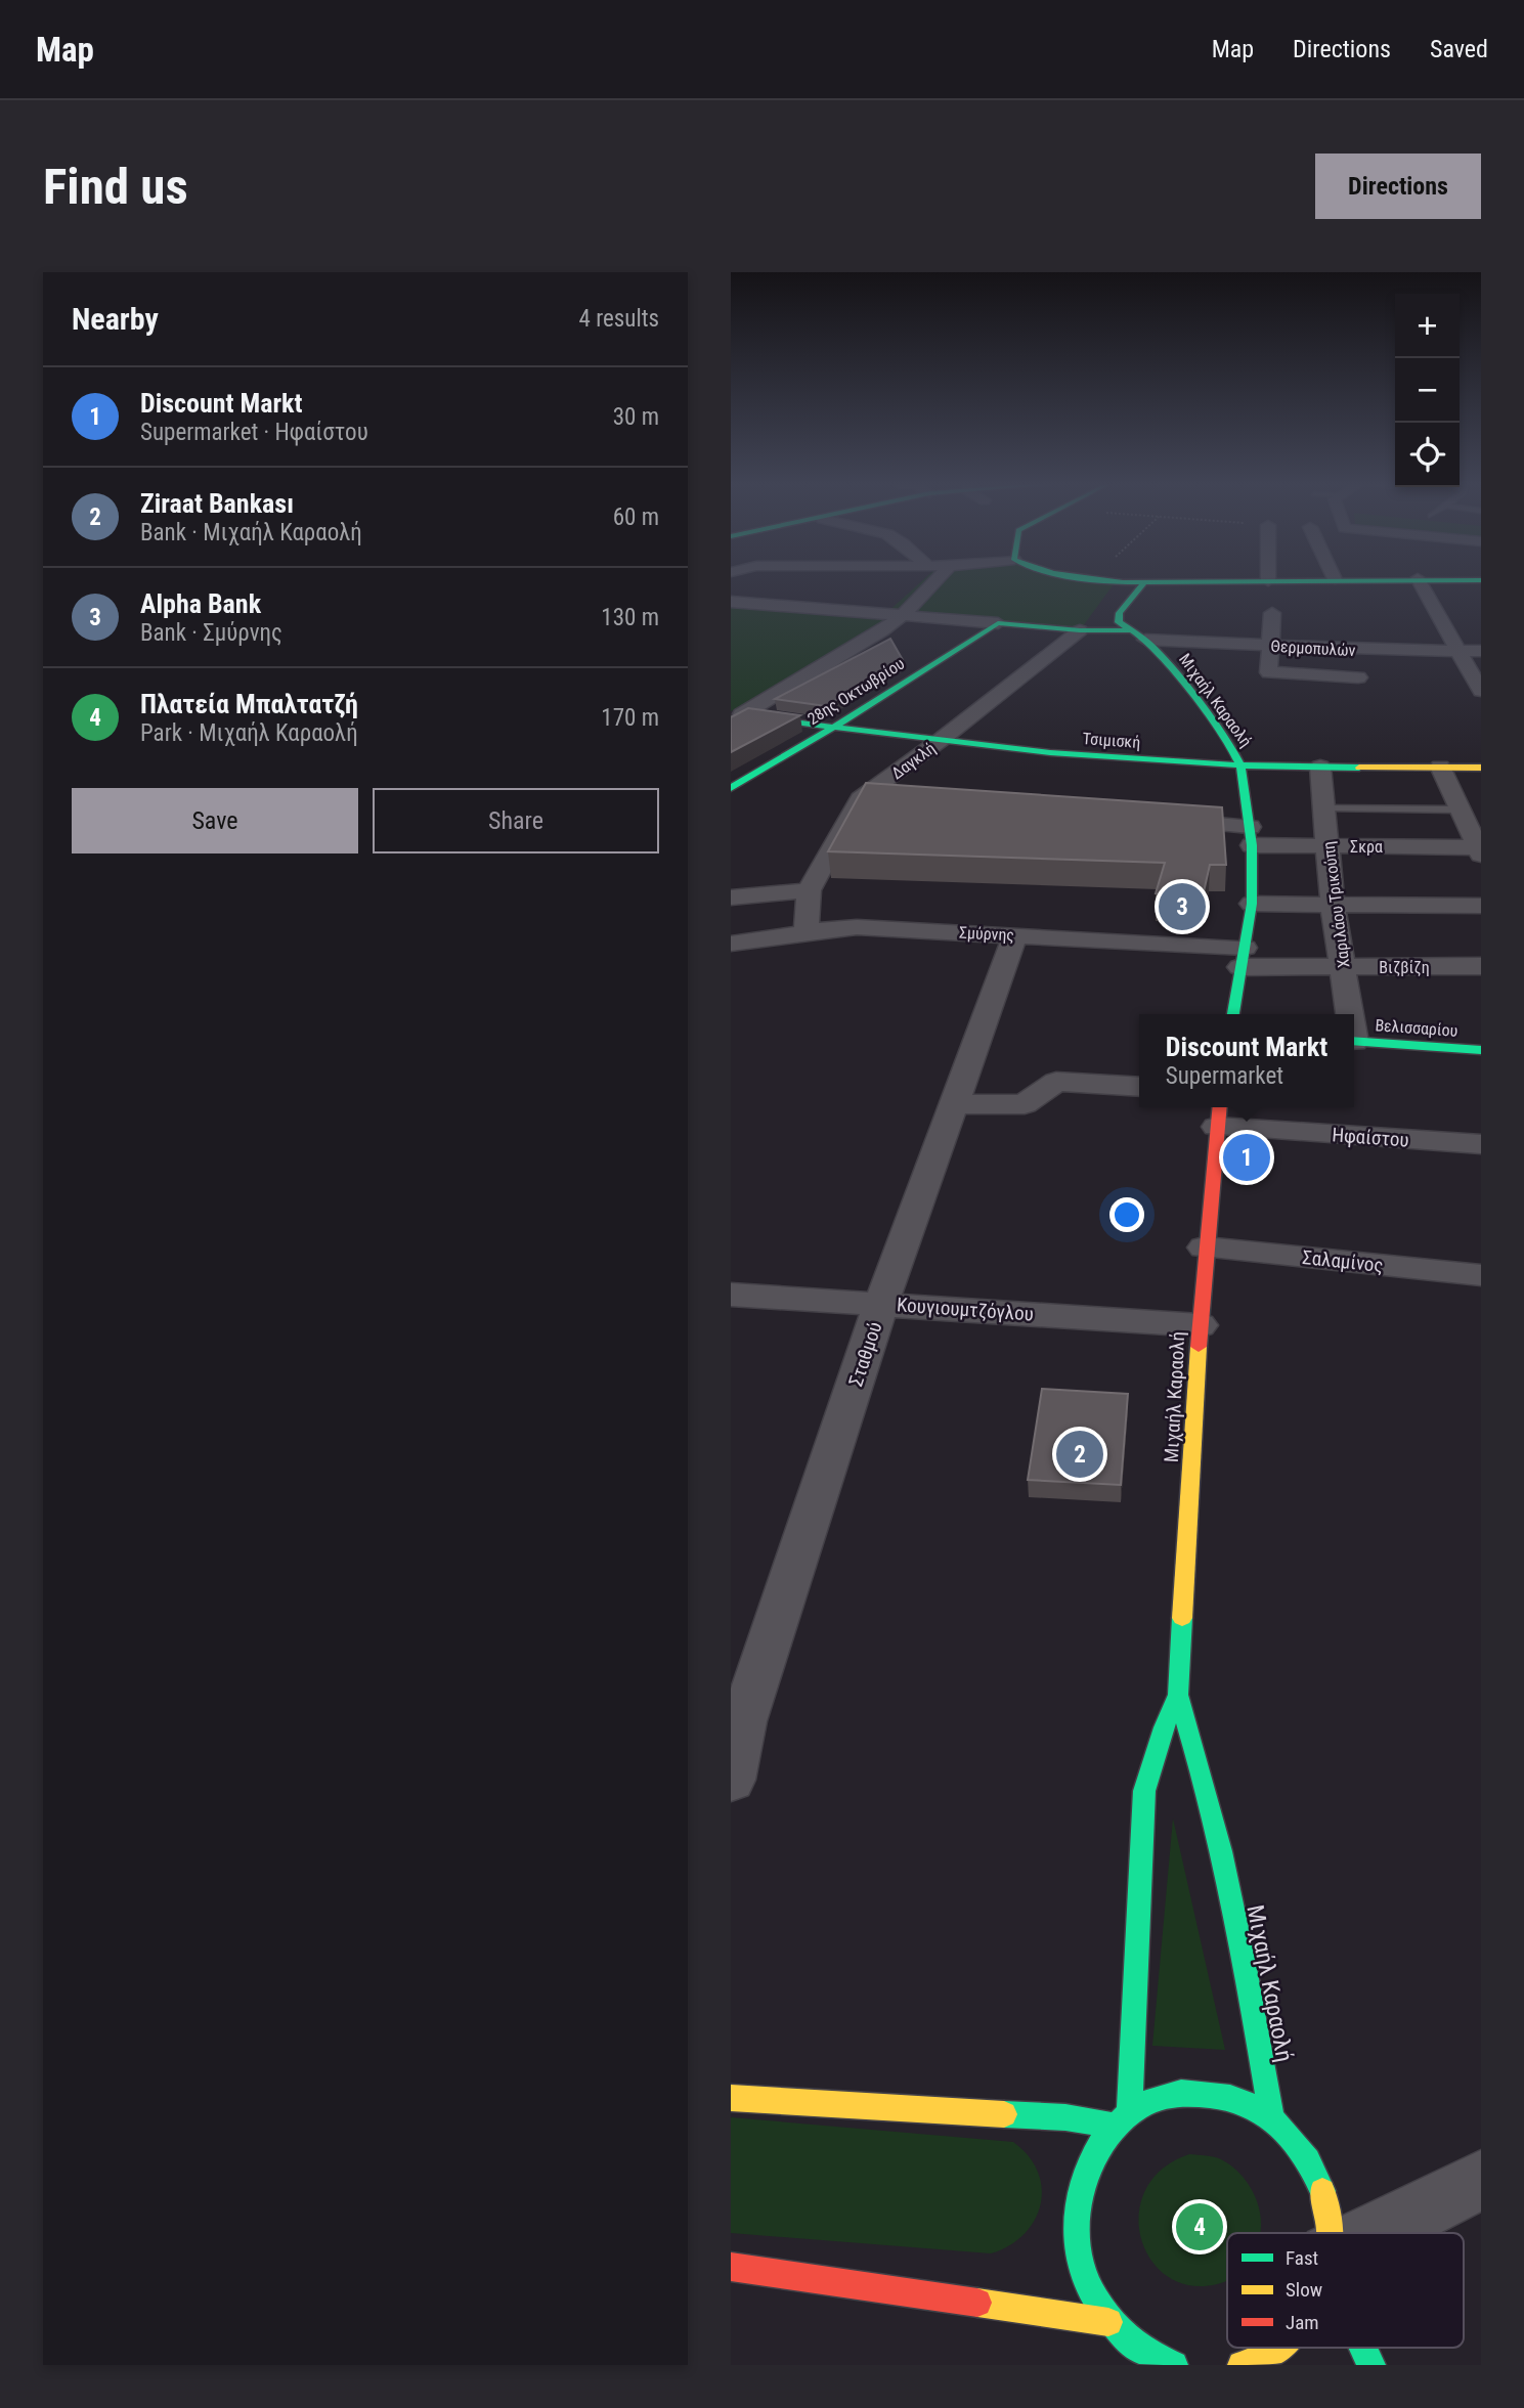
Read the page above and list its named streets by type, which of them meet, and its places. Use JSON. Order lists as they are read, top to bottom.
{
  "streets": {
    "main road": [
      "28ης Οκτωβρίου",
      "Μιχαήλ Καραολή",
      "Τσιμισκή",
      "Βελισσαρίου"
    ],
    "street": [
      "Θερμοπυλών",
      "Δαγκλή",
      "Σκρα",
      "Χαριλάου Τρικούπη",
      "Σμύρνης",
      "Βιζβίζη",
      "Ηφαίστου",
      "Σαλαμίνος",
      "Κουγιουμτζόγλου",
      "Σταθμού"
    ]
  },
  "crossings": [
    ["Θερμοπυλών", "Μιχαήλ Καραολή"],
    ["28ης Οκτωβρίου", "Τσιμισκή"],
    ["Μιχαήλ Καραολή", "Τσιμισκή"],
    ["Μιχαήλ Καραολή", "Σκρα"],
    ["Μιχαήλ Καραολή", "Σμύρνης"],
    ["Μιχαήλ Καραολή", "Βιζβίζη"],
    ["Μιχαήλ Καραολή", "Ηφαίστου"],
    ["Μιχαήλ Καραολή", "Σαλαμίνος"],
    ["Μιχαήλ Καραολή", "Κουγιουμτζόγλου"],
    ["Τσιμισκή", "Δαγκλή"],
    ["Τσιμισκή", "Χαριλάου Τρικούπη"],
    ["Δαγκλή", "Σμύρνης"],
    ["Σκρα", "Χαριλάου Τρικούπη"],
    ["Χαριλάου Τρικούπη", "Βιζβίζη"],
    ["Σμύρνης", "Βιζβίζη"],
    ["Σμύρνης", "Σταθμού"],
    ["Κουγιουμτζόγλου", "Σταθμού"]
  ],
  "legend": ["Fast", "Slow", "Jam"],
  "page": {
    "header": "Map",
    "nav": ["Map", "Directions", "Saved"],
    "buttons": [
      "Directions",
      ["Save", "Share"]
    ],
    "title": "Find us",
    "heading": ["Nearby", "4 results"],
    "map_buttons": ["+", "−"],
    "list": [
      {
        "mark": "1",
        "name": "Discount Markt",
        "note": "Supermarket · Ηφαίστου",
        "value": "30 m"
      },
      {
        "mark": "2",
        "name": "Ziraat Bankası",
        "note": "Bank · Μιχαήλ Καραολή",
        "value": "60 m"
      },
      {
        "mark": "3",
        "name": "Alpha Bank",
        "note": "Bank · Σμύρνης",
        "value": "130 m"
      },
      {
        "mark": "4",
        "name": "Πλατεία Μπαλτατζή",
        "note": "Park · Μιχαήλ Καραολή",
        "value": "170 m"
      }
    ],
    "pins": [
      "3",
      "1",
      "2",
      "4"
    ],
    "popup": ["Discount Markt", "Supermarket"]
  }
}
